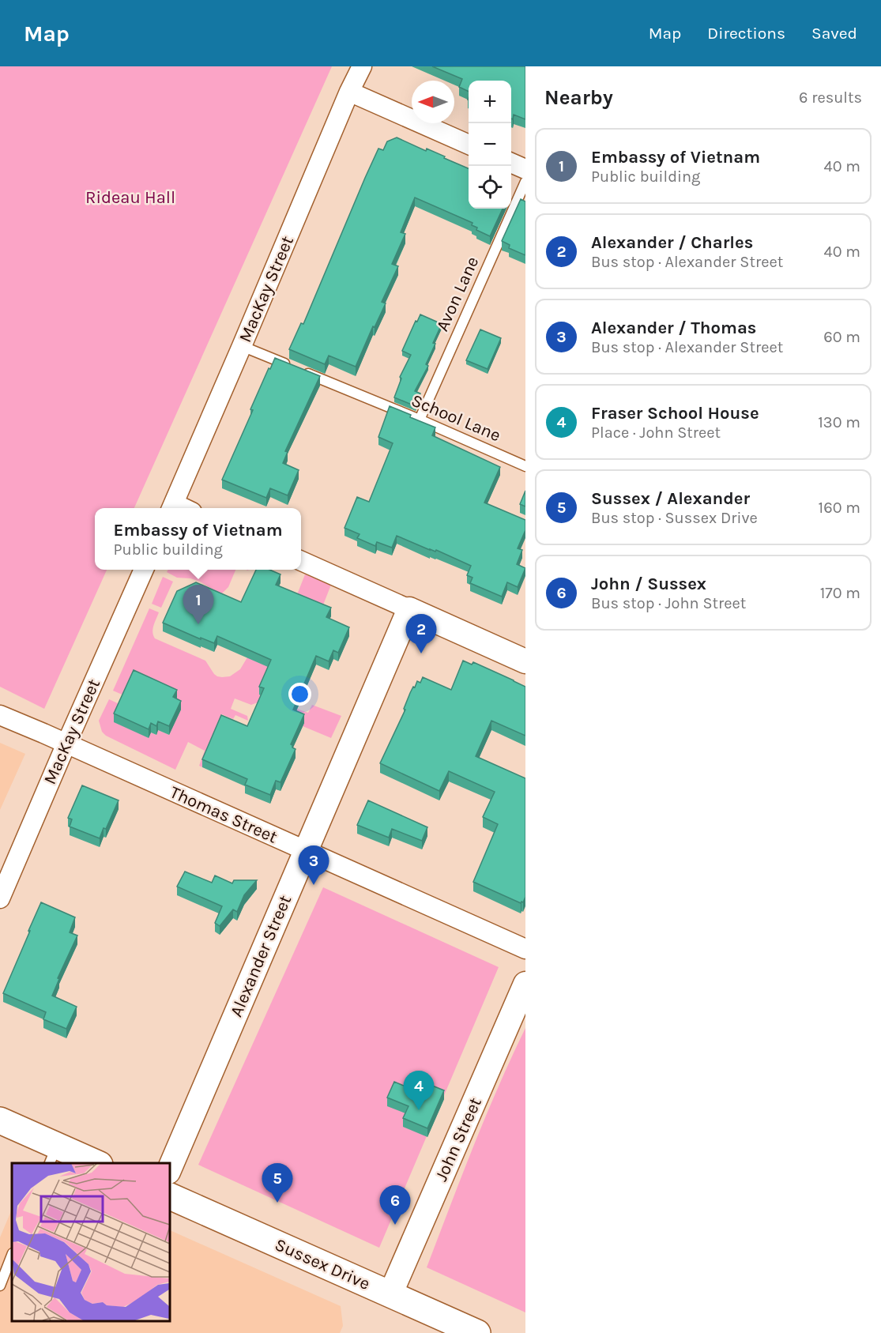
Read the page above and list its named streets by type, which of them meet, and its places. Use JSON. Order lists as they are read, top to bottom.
{
  "streets": {
    "main road": ["Sussex Drive"],
    "street": [
      "MacKay Street",
      "Thomas Street",
      "Alexander Street",
      "John Street"
    ],
    "lane": ["Avon Lane", "School Lane"]
  },
  "crossings": [
    ["MacKay Street", "School Lane"],
    ["MacKay Street", "Thomas Street"],
    ["Avon Lane", "School Lane"],
    ["Thomas Street", "Alexander Street"],
    ["John Street", "Sussex Drive"]
  ],
  "parks": ["Rideau Hall"],
  "north": "left",
  "page": {
    "header": "Map",
    "nav": ["Map", "Directions", "Saved"],
    "heading": ["Nearby", "6 results"],
    "map_buttons": ["+", "−"],
    "list": [
      {
        "mark": "1",
        "name": "Embassy of Vietnam",
        "note": "Public building",
        "value": "40 m"
      },
      {
        "mark": "2",
        "name": "Alexander / Charles",
        "note": "Bus stop · Alexander Street",
        "value": "40 m"
      },
      {
        "mark": "3",
        "name": "Alexander / Thomas",
        "note": "Bus stop · Alexander Street",
        "value": "60 m"
      },
      {
        "mark": "4",
        "name": "Fraser School House",
        "note": "Place · John Street",
        "value": "130 m"
      },
      {
        "mark": "5",
        "name": "Sussex / Alexander",
        "note": "Bus stop · Sussex Drive",
        "value": "160 m"
      },
      {
        "mark": "6",
        "name": "John / Sussex",
        "note": "Bus stop · John Street",
        "value": "170 m"
      }
    ],
    "popup": ["Embassy of Vietnam", "Public building"],
    "pins": [
      "1",
      "2",
      "3",
      "4",
      "5",
      "6"
    ]
  }
}
